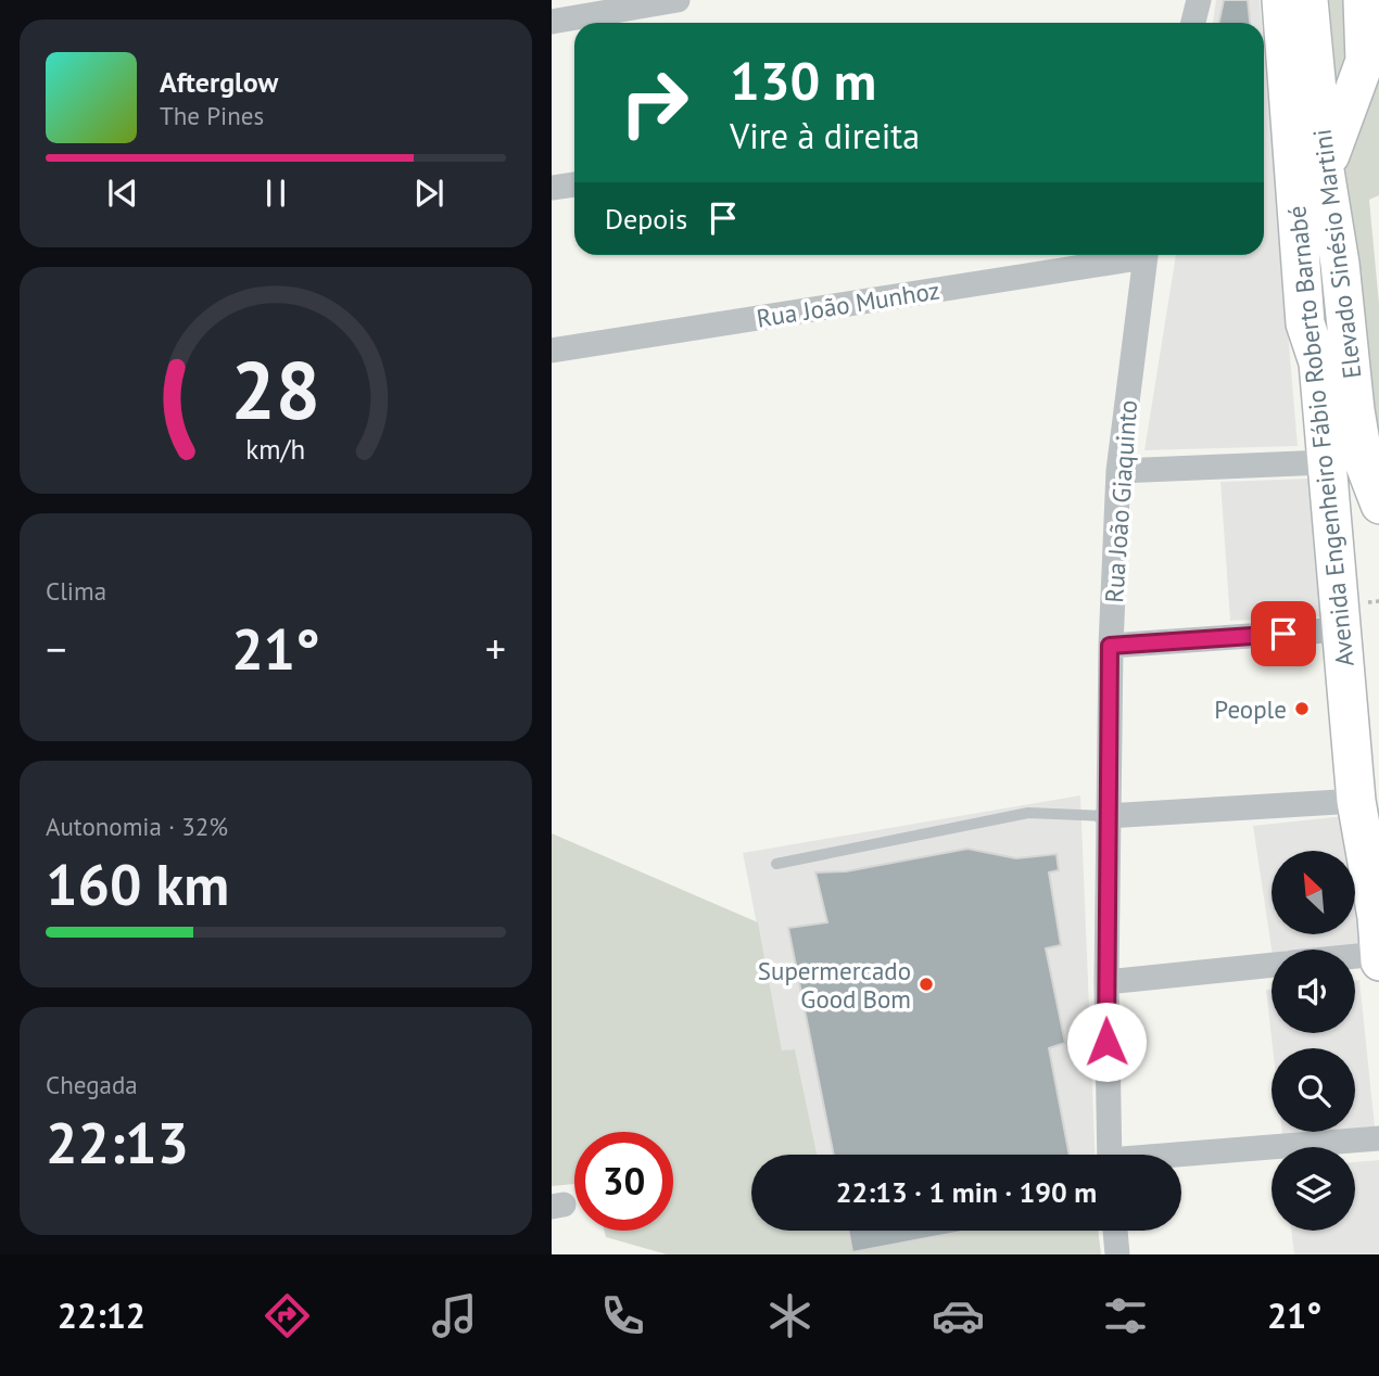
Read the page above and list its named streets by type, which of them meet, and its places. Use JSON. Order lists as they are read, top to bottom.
{
  "streets": {
    "main road": ["Elevado Sinésio Martini", "Avenida Engenheiro Fábio Roberto Barnabé"],
    "street": ["Rua João Munhoz", "Rua João Giaquinto"]
  },
  "places": ["People", "Supermercado Good Bom"],
  "north": "top left",
  "page": {
    "turn": ["130 m", "Vire à direita"],
    "song": ["Afterglow", "The Pines"],
    "then": "Depois",
    "tile": [
      "Clima",
      ["Autonomia · 32%", "160 km"],
      ["Chegada", "22:13"]
    ],
    "heat": ["−", "21°", "+"],
    "limit": "30",
    "trip": "22:13 · 1 min · 190 m",
    "tabs": ["22:12", "21°"],
    "gauge": ["28", "km/h"]
  }
}
